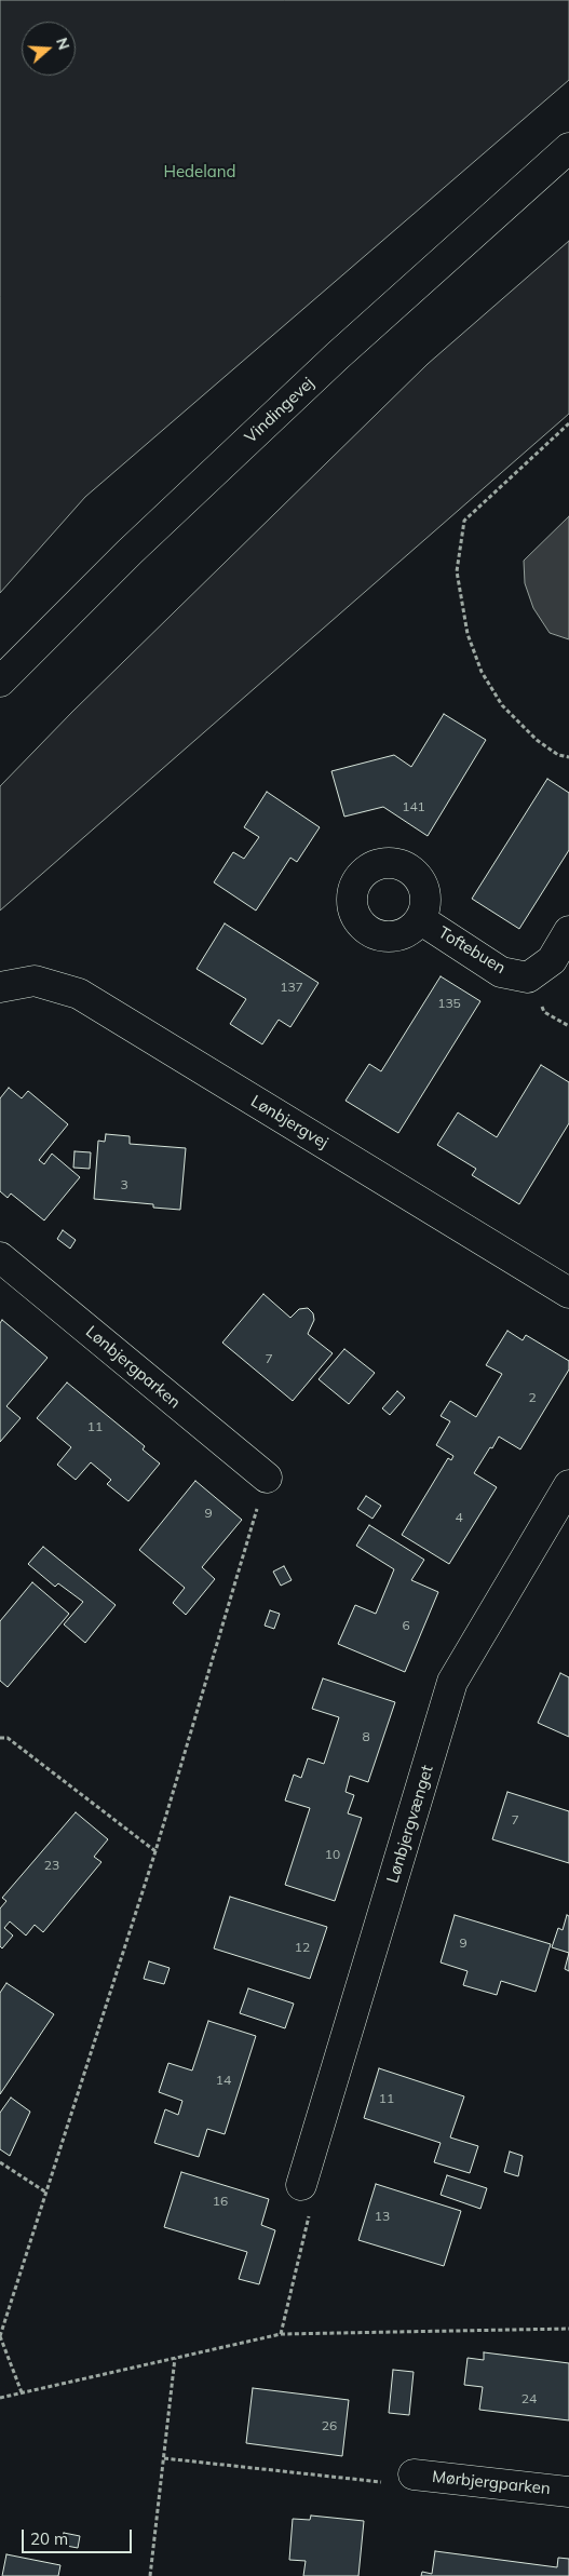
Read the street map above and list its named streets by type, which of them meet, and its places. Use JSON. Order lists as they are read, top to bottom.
{
  "streets": {
    "street": [
      "Vindingevej",
      "Toftebuen",
      "Lønbjergvej",
      "Lønbjergparken",
      "Lønbjergvænget",
      "Mørbjergparken"
    ]
  },
  "parks": ["Hedeland"],
  "house_numbers": [
    "141",
    "137",
    "135",
    "3",
    "7",
    "2",
    "11",
    "9",
    "4",
    "6",
    "8",
    "7",
    "10",
    "23",
    "9",
    "12",
    "14",
    "11",
    "16",
    "13",
    "24",
    "26"
  ],
  "scale_bar": "20 m",
  "north": "right"
}
